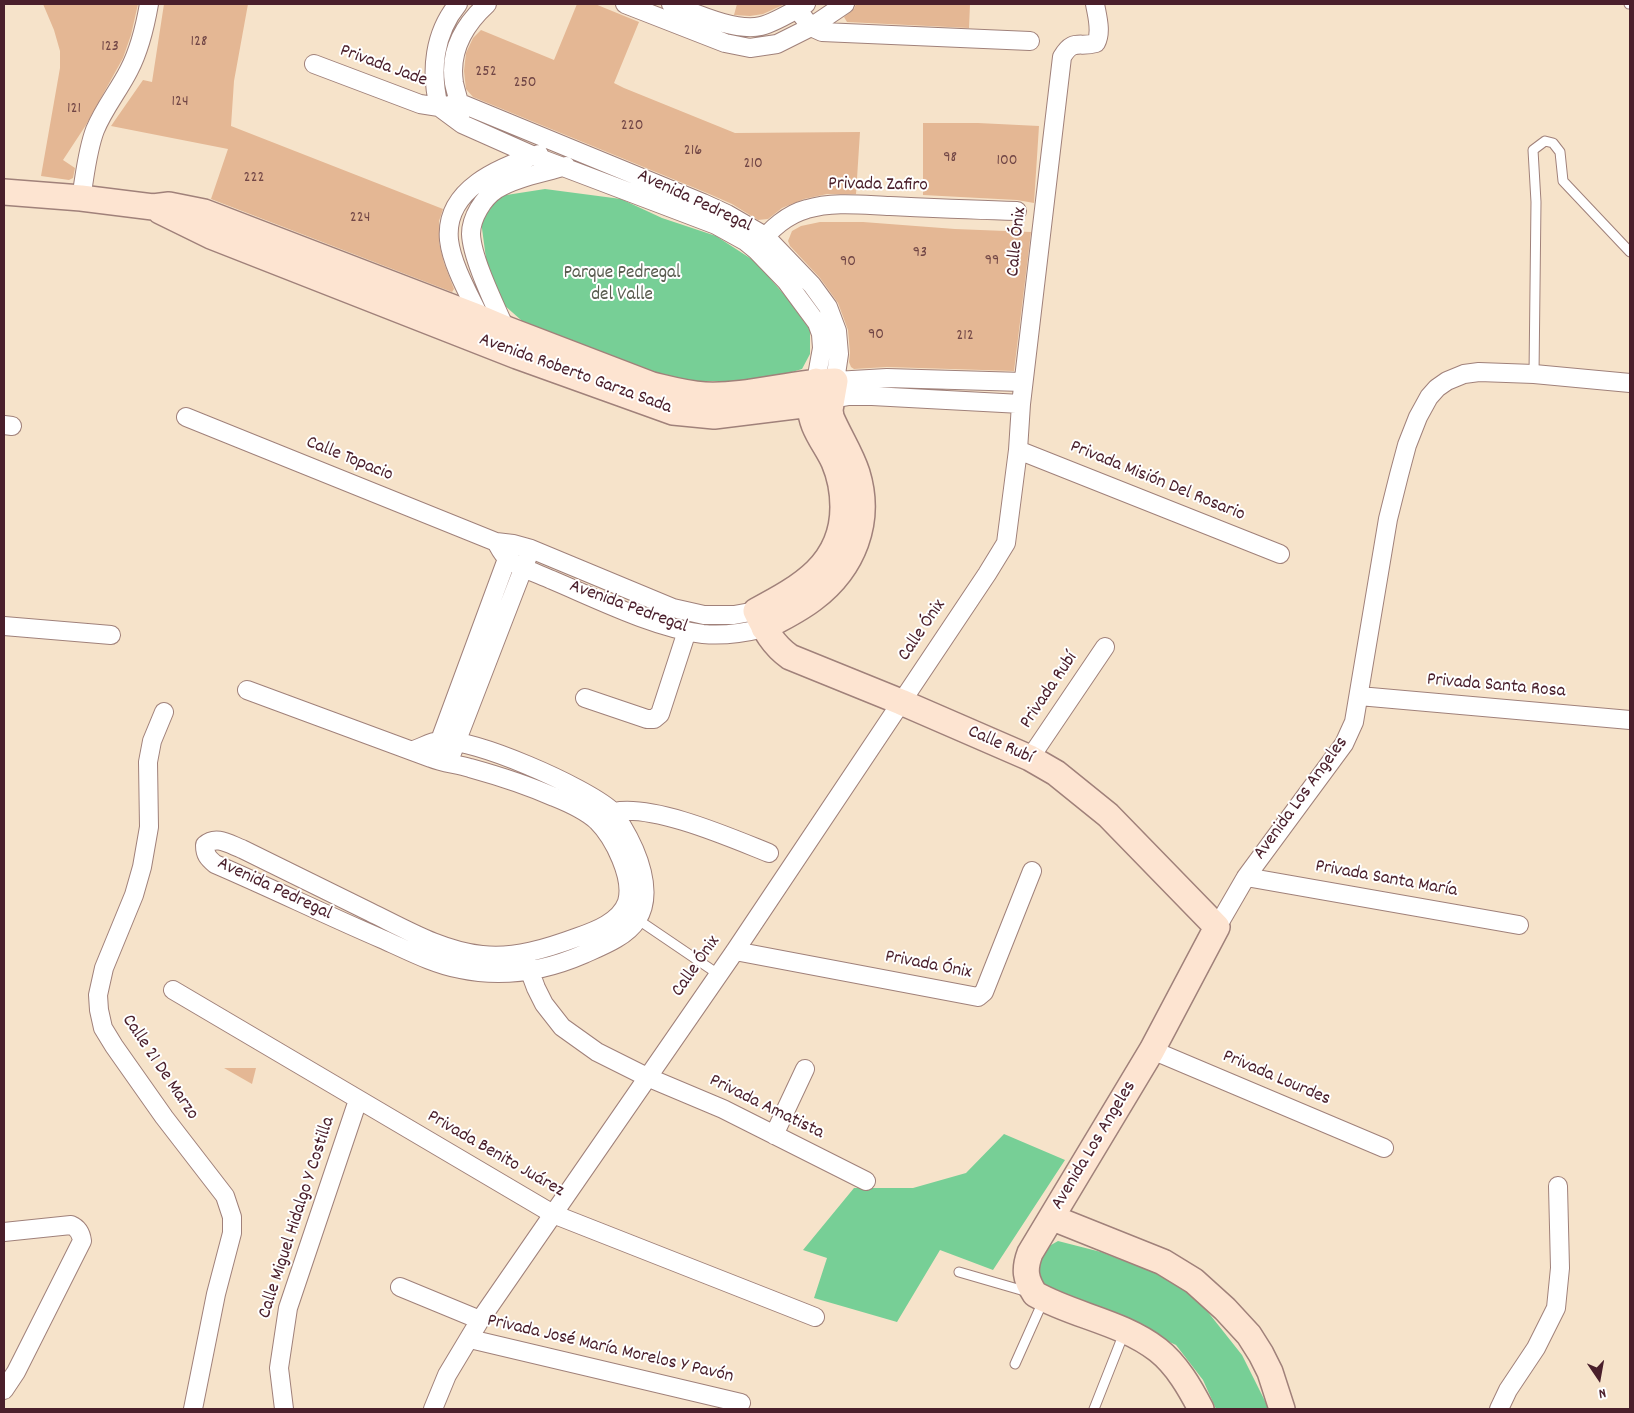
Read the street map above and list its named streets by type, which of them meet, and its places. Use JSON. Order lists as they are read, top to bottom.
{
  "streets": {
    "street": [
      "Privada Jade",
      "Privada Zafiro",
      "Avenida Pedregal",
      "Calle Ónix",
      "Avenida Roberto Garza Sada",
      "Calle Topacio",
      "Privada Misión Del Rosario",
      "Privada Santa Rosa",
      "Privada Rubí",
      "Calle Rubí",
      "Avenida Los Angeles",
      "Privada Santa María",
      "Privada Ónix",
      "Calle 21 De Marzo",
      "Privada Lourdes",
      "Privada Amatista",
      "Privada Benito Juárez",
      "Calle Miguel Hidalgo Y Costilla",
      "Privada José María Morelos Y Pavón"
    ]
  },
  "crossings": [
    ["Privada Jade", "Avenida Pedregal"],
    ["Privada Zafiro", "Avenida Pedregal"],
    ["Avenida Pedregal", "Avenida Roberto Garza Sada"],
    ["Avenida Pedregal", "Calle Topacio"],
    ["Avenida Pedregal", "Calle Rubí"],
    ["Avenida Pedregal", "Privada Amatista"],
    ["Calle Ónix", "Avenida Roberto Garza Sada"],
    ["Calle Ónix", "Privada Misión Del Rosario"],
    ["Calle Ónix", "Calle Rubí"],
    ["Calle Ónix", "Privada Ónix"],
    ["Calle Ónix", "Privada Amatista"],
    ["Calle Ónix", "Privada Benito Juárez"],
    ["Calle Ónix", "Privada José María Morelos Y Pavón"],
    ["Privada Santa Rosa", "Avenida Los Angeles"],
    ["Privada Rubí", "Calle Rubí"],
    ["Calle Rubí", "Avenida Los Angeles"],
    ["Avenida Los Angeles", "Privada Santa María"],
    ["Avenida Los Angeles", "Privada Lourdes"],
    ["Privada Benito Juárez", "Calle Miguel Hidalgo Y Costilla"]
  ],
  "parks": ["Parque Pedregal del Valle"],
  "house_numbers": [
    "128",
    "123",
    "252",
    "250",
    "124",
    "121",
    "220",
    "216",
    "98",
    "100",
    "210",
    "222",
    "224",
    "93",
    "99",
    "90",
    "90",
    "212"
  ],
  "north": "bottom"
}
